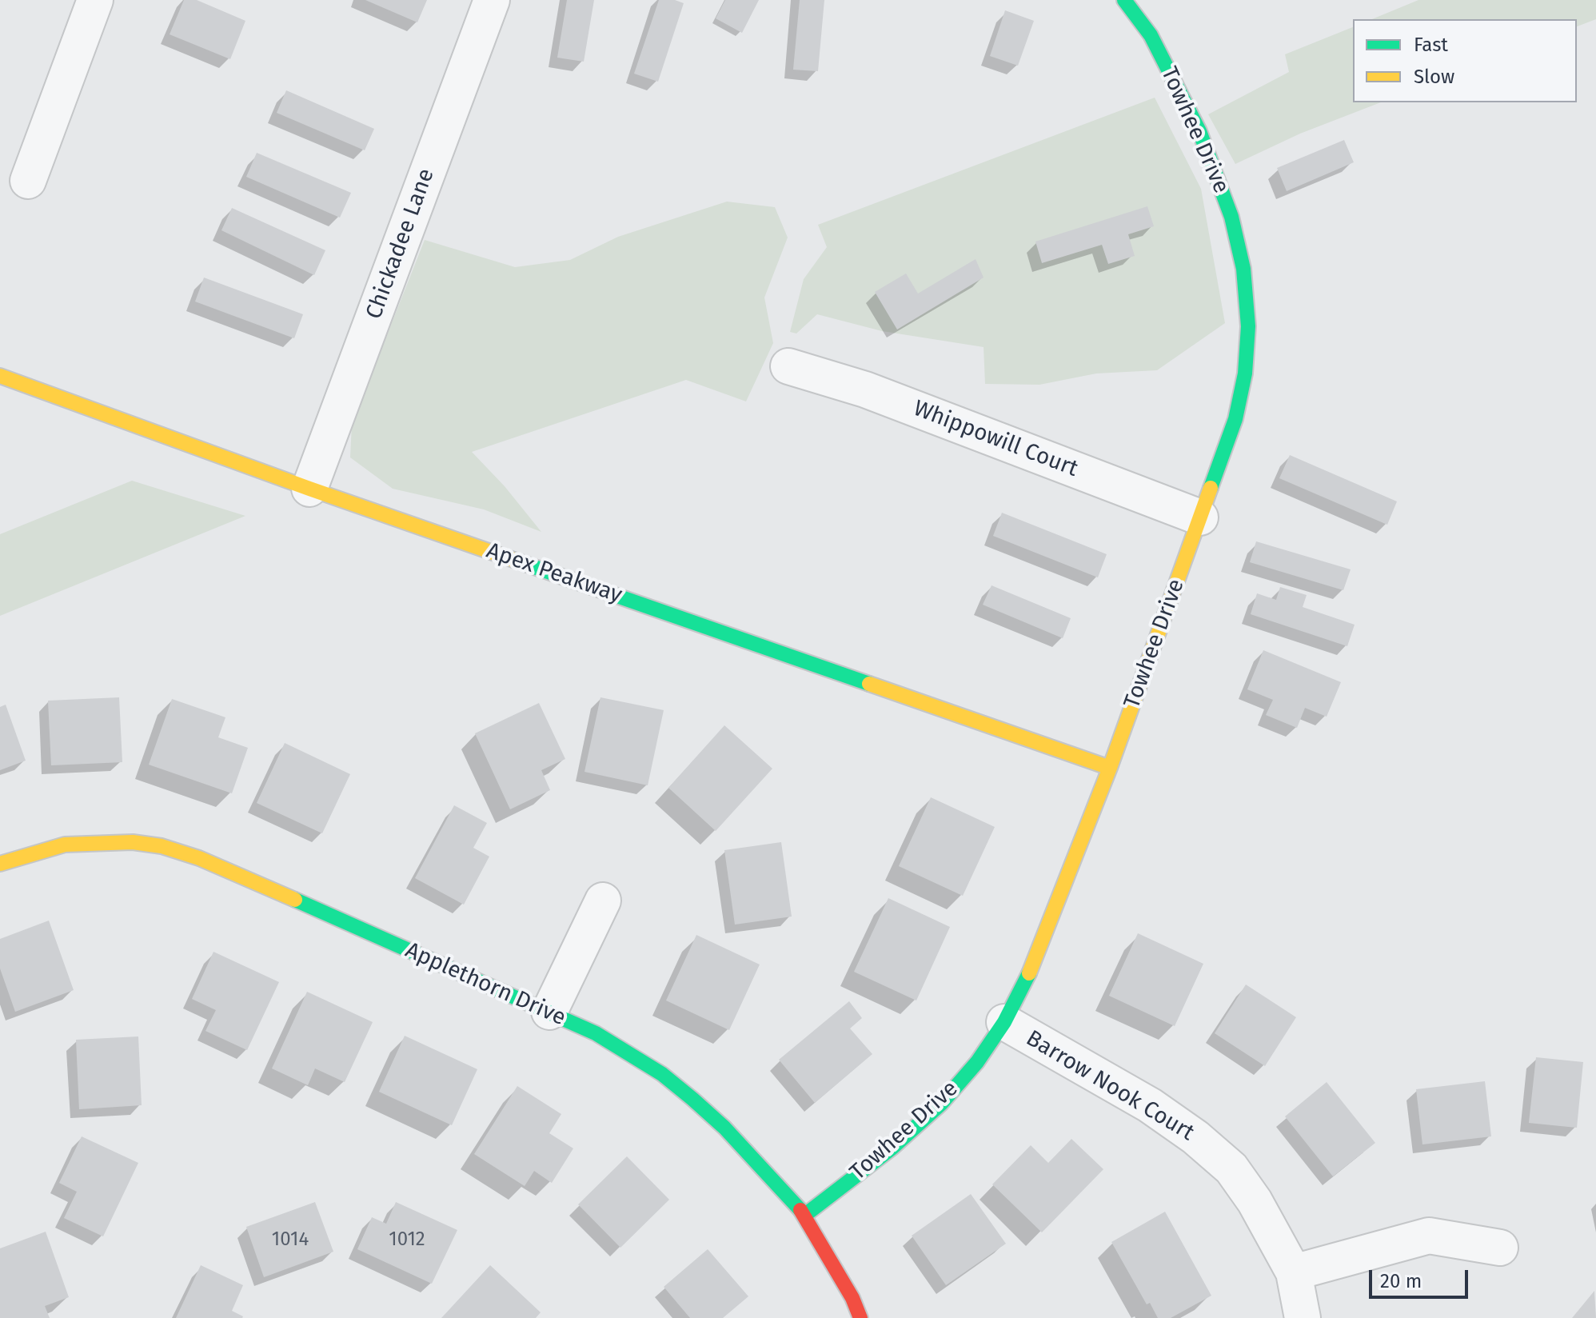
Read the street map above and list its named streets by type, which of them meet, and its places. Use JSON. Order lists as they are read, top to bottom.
{
  "streets": {
    "street": [
      "Towhee Drive",
      "Chickadee Lane",
      "Whippowill Court",
      "Apex Peakway",
      "Applethorn Drive",
      "Barrow Nook Court"
    ]
  },
  "crossings": [
    ["Towhee Drive", "Whippowill Court"],
    ["Towhee Drive", "Apex Peakway"],
    ["Towhee Drive", "Applethorn Drive"],
    ["Towhee Drive", "Barrow Nook Court"],
    ["Chickadee Lane", "Apex Peakway"]
  ],
  "house_numbers": ["1014", "1012"],
  "legend": ["Fast", "Slow"],
  "scale_bar": "20 m"
}
